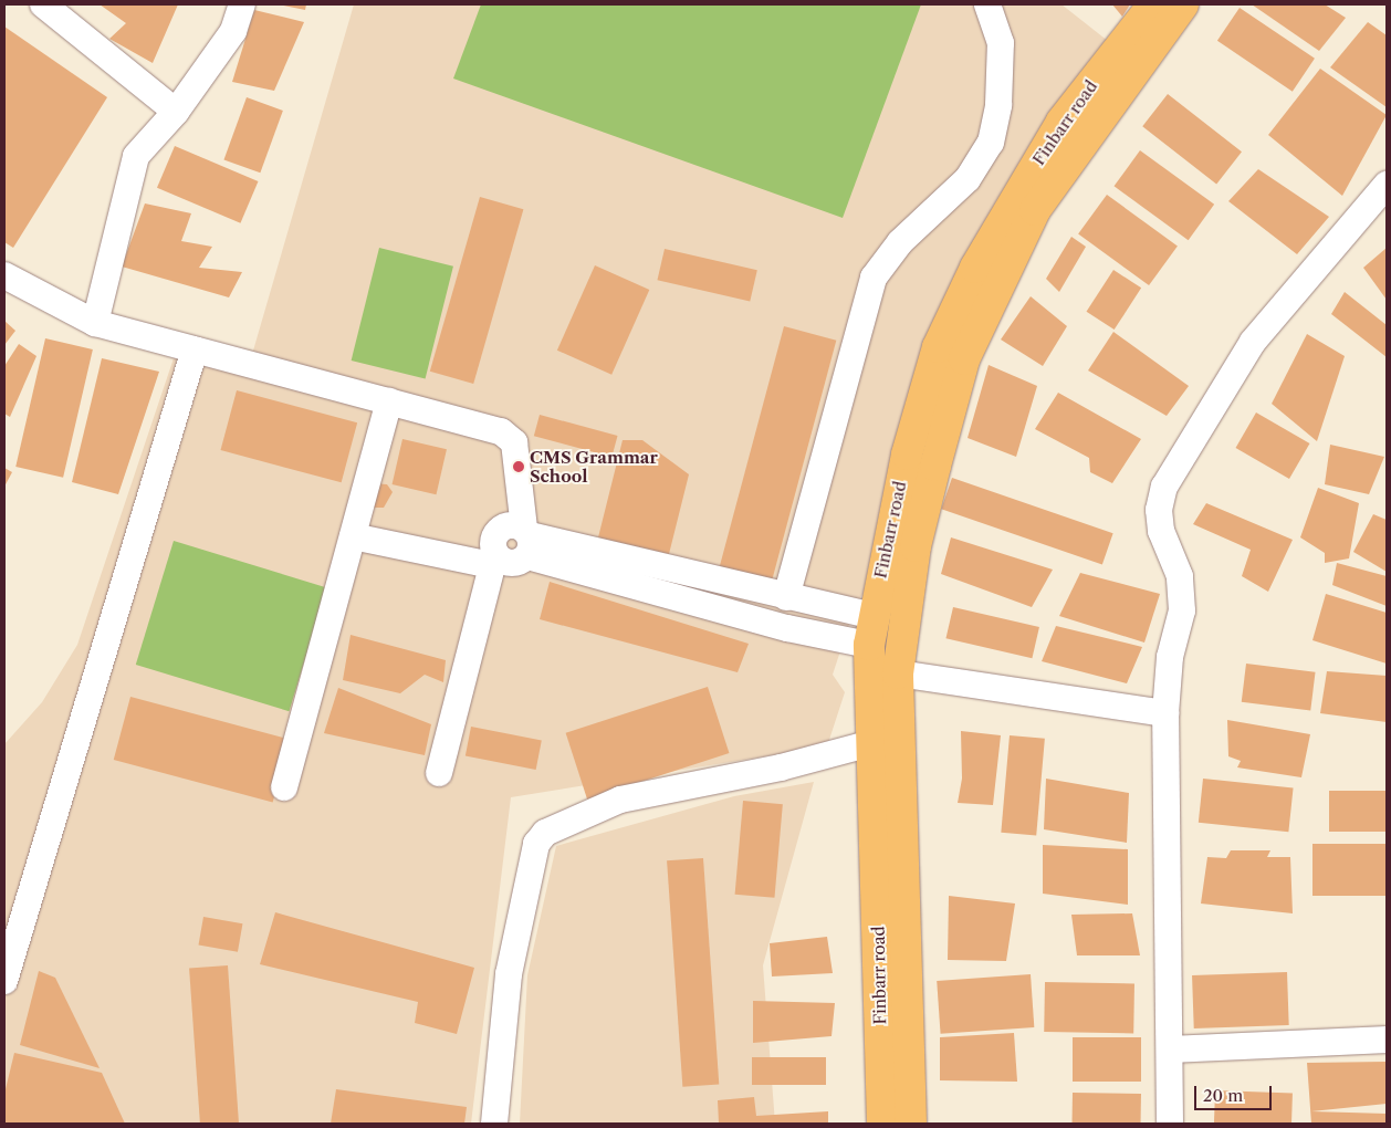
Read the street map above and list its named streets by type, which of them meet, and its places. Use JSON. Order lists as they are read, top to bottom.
{
  "streets": {
    "main road": ["Finbarr road"]
  },
  "places": ["CMS Grammar School"],
  "scale_bar": "20 m"
}
